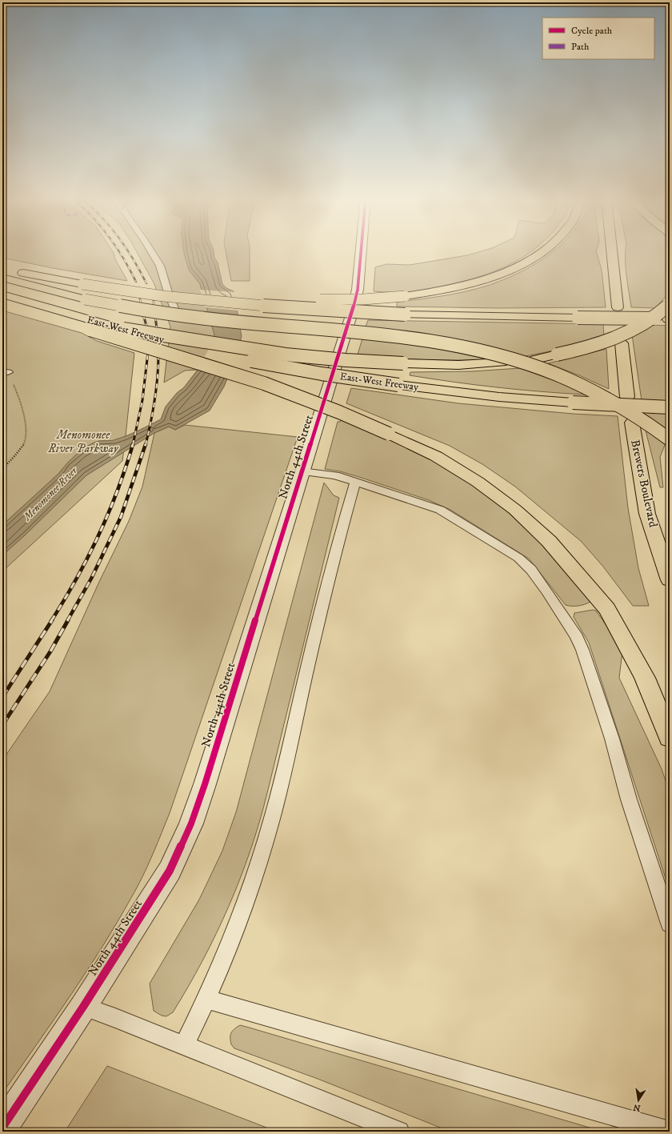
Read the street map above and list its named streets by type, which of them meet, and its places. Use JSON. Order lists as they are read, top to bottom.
{
  "streets": {
    "highway": ["East-West Freeway", "Brewers Boulevard"],
    "street": ["North 44th Street"]
  },
  "water": ["Menomonee River"],
  "parks": ["Menomonee River Parkway"],
  "legend": ["Cycle path", "Path"],
  "north": "bottom"
}
